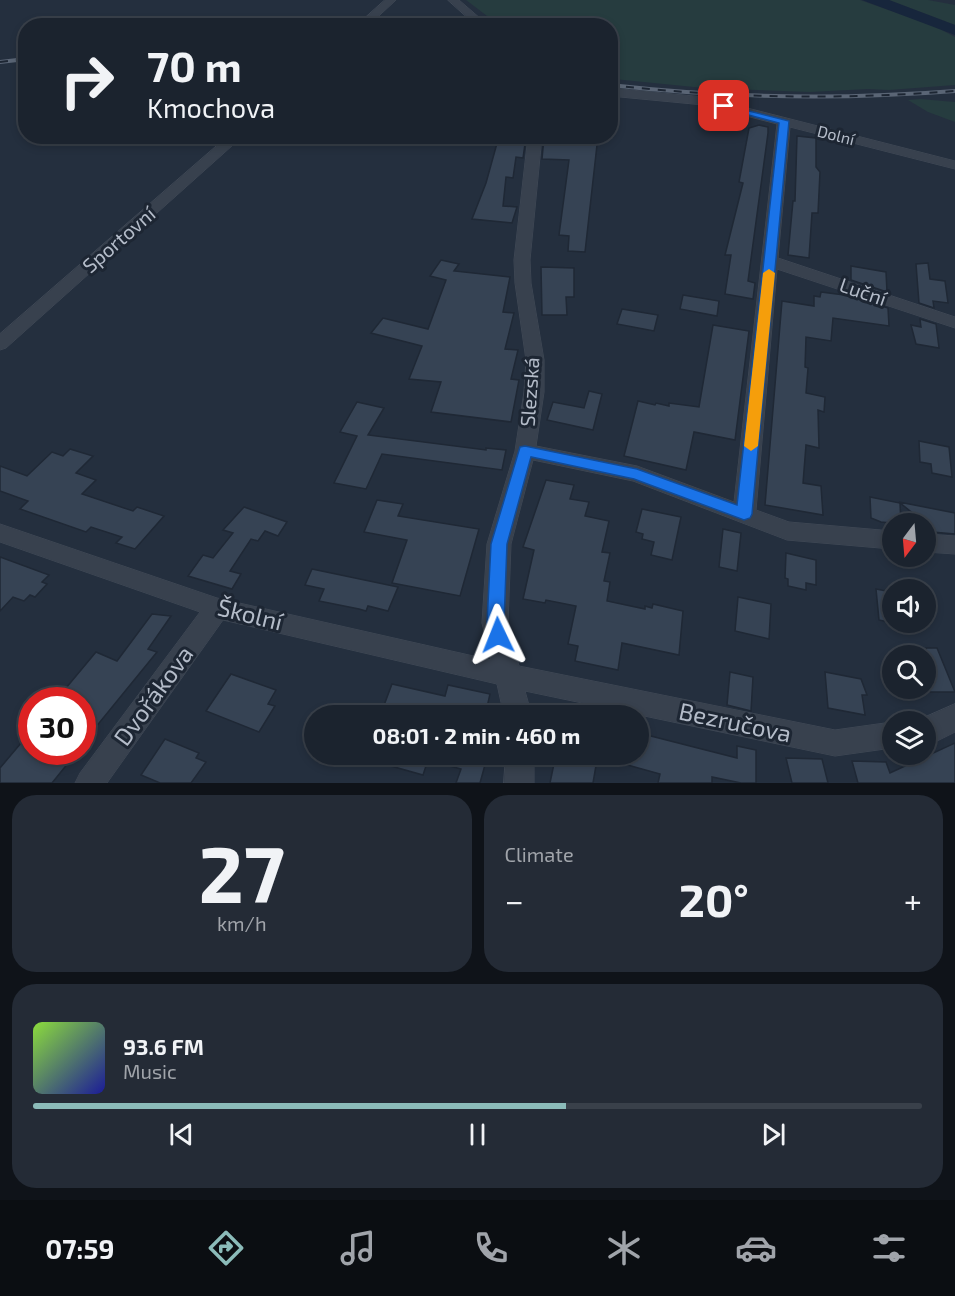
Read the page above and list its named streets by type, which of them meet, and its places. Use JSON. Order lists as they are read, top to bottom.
{
  "streets": {
    "street": [
      "Dolní",
      "Sportovní",
      "Luční",
      "Slezská",
      "Školní",
      "Dvořákova",
      "Bezručova"
    ]
  },
  "crossings": [
    ["Slezská", "Školní"],
    ["Slezská", "Bezručova"],
    ["Školní", "Dvořákova"],
    ["Školní", "Bezručova"]
  ],
  "north": "bottom",
  "page": {
    "turn": ["70 m", "Kmochova"],
    "limit": "30",
    "trip": "08:01 · 2 min · 460 m",
    "tile": [
      ["27", "km/h"],
      "Climate"
    ],
    "heat": ["−", "20°", "+"],
    "song": ["93.6 FM", "Music"],
    "tabs": "07:59"
  }
}
